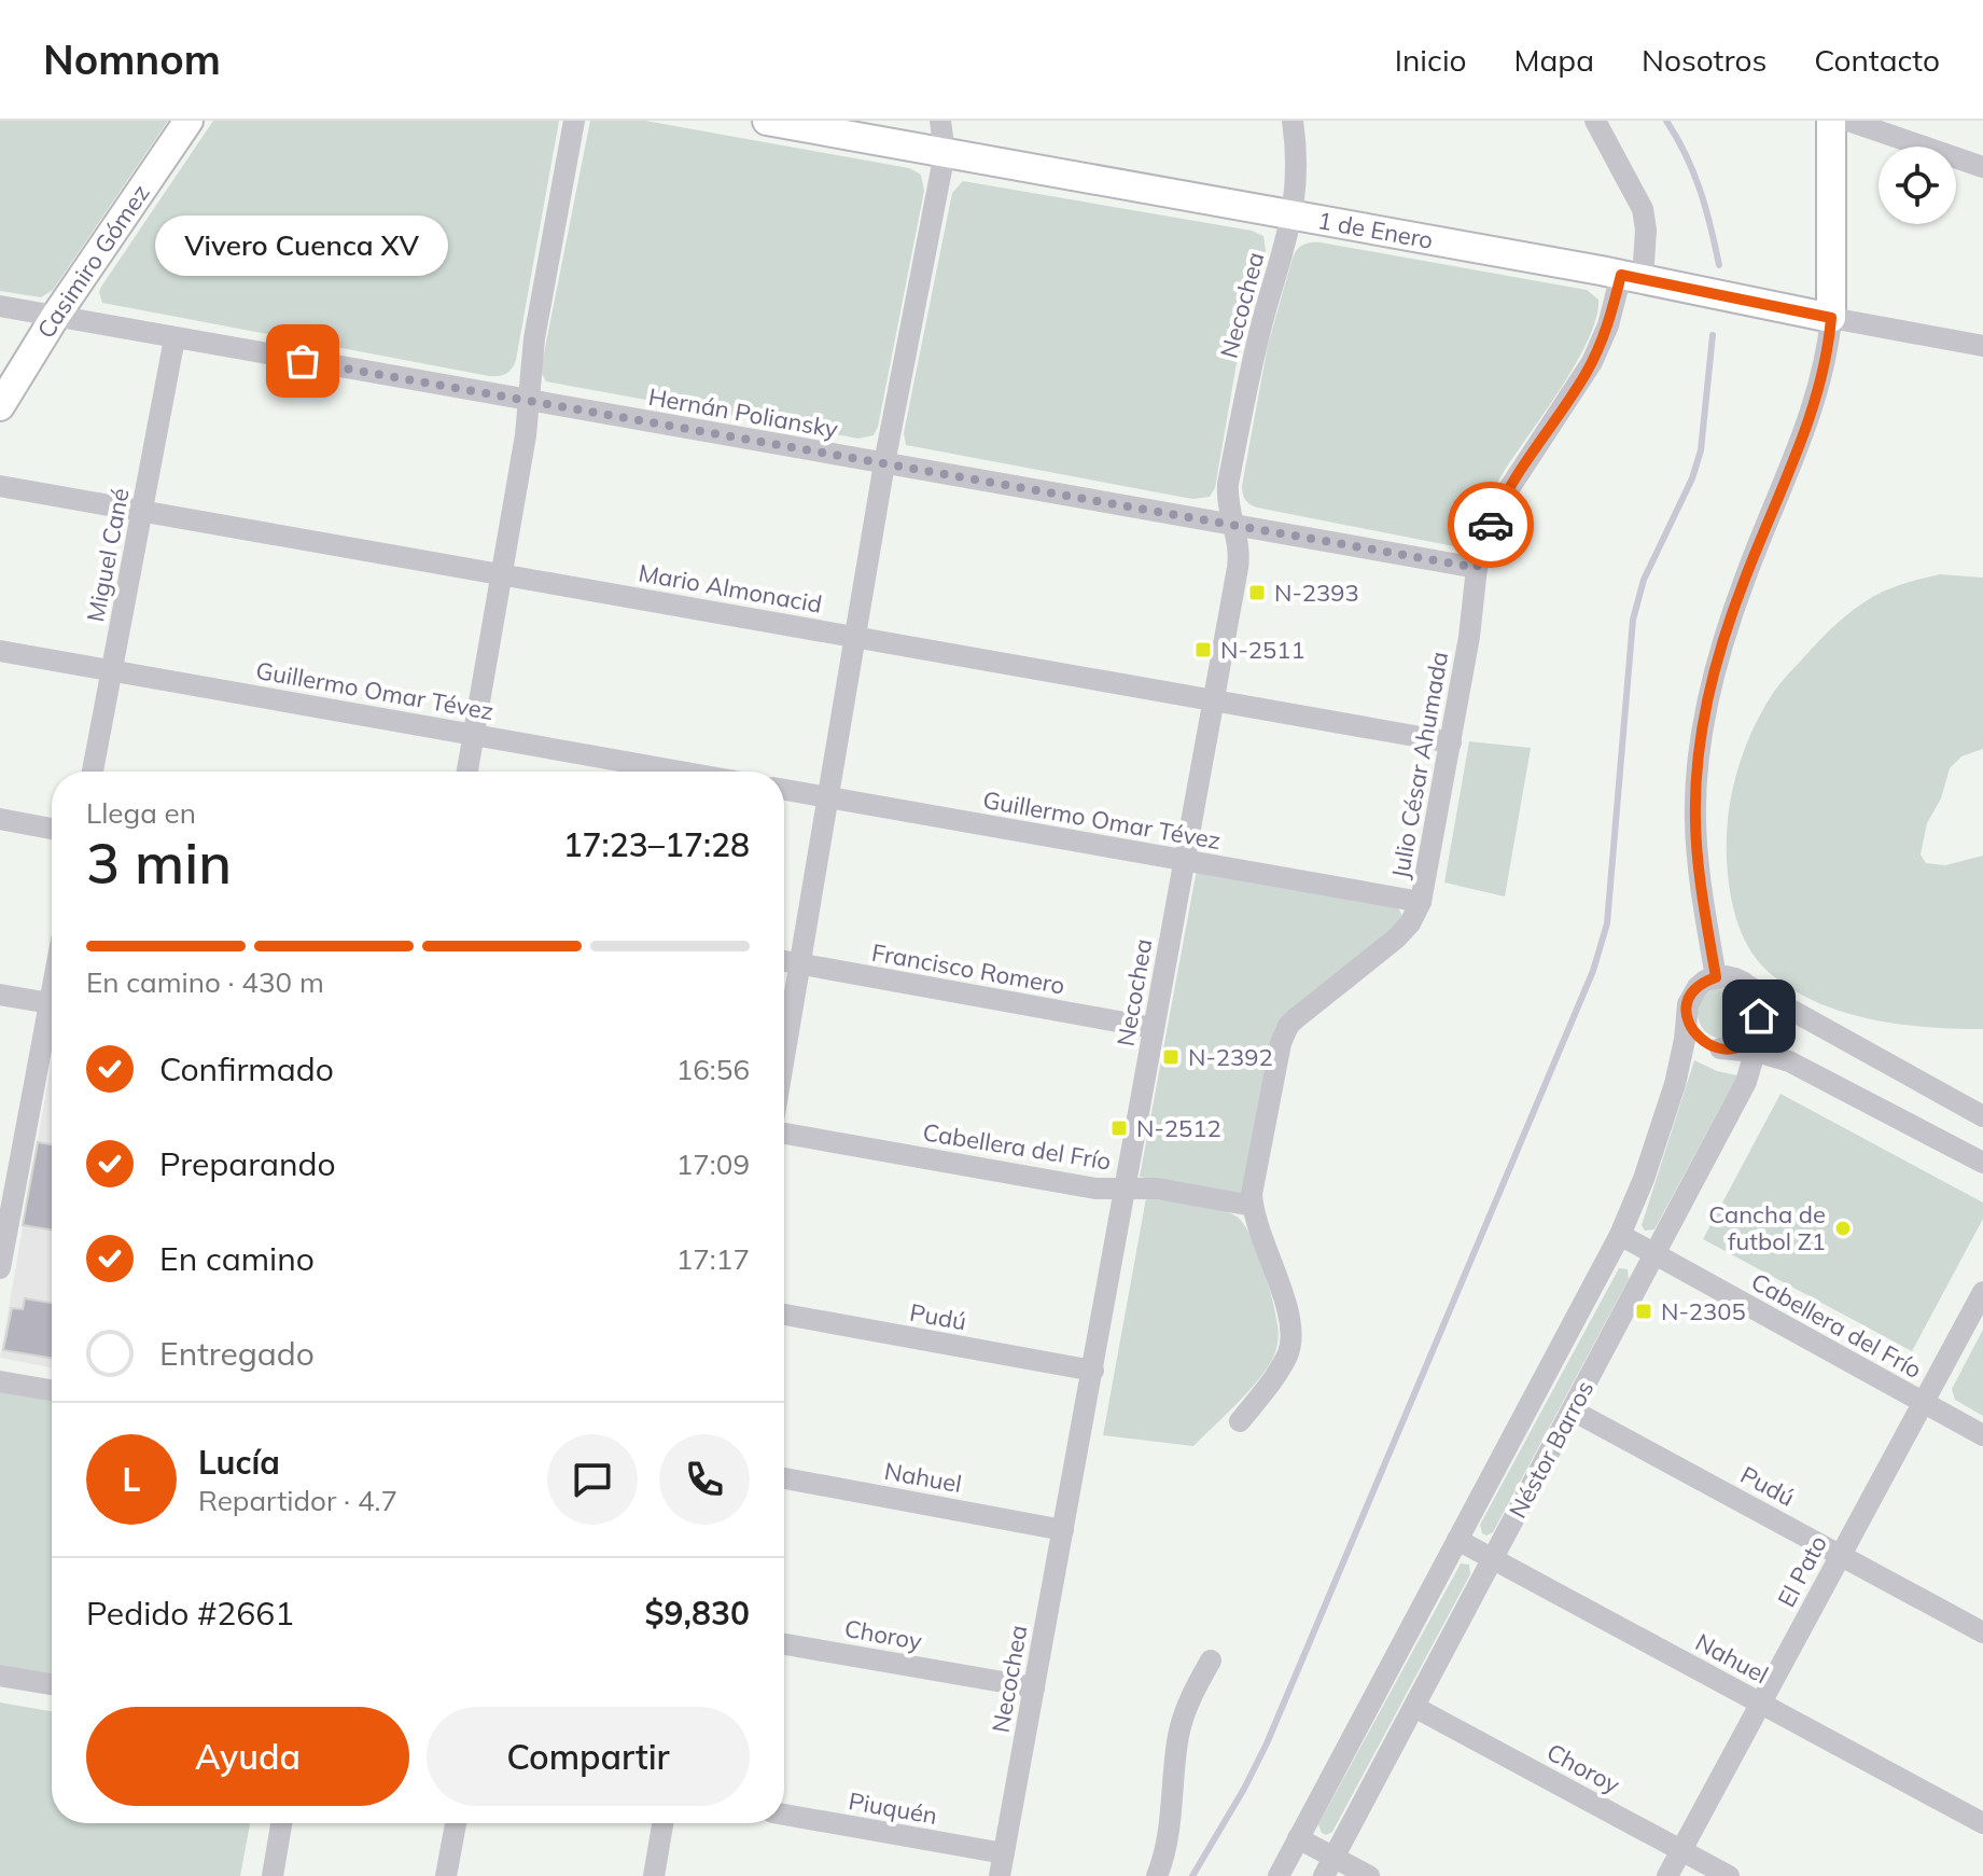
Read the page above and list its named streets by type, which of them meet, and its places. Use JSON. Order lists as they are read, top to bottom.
{
  "streets": {
    "main road": ["1 de Enero", "Casimiro Gómez"],
    "street": [
      "Necochea",
      "Hernán Poliansky",
      "Miguel Cané",
      "Mario Almonacid",
      "Guillermo Omar Tévez",
      "Julio César Ahumada",
      "Francisco Romero",
      "Cabellera del Frío",
      "Pudú",
      "Néstor Barros",
      "Nahuel",
      "El Pato",
      "Choroy",
      "Piuquén"
    ]
  },
  "crossings": [
    ["1 de Enero", "Necochea"],
    ["1 de Enero", "Julio César Ahumada"],
    ["Casimiro Gómez", "Hernán Poliansky"],
    ["Necochea", "Hernán Poliansky"],
    ["Necochea", "Mario Almonacid"],
    ["Necochea", "Guillermo Omar Tévez"],
    ["Necochea", "Francisco Romero"],
    ["Necochea", "Cabellera del Frío"],
    ["Necochea", "Pudú"],
    ["Necochea", "Nahuel"],
    ["Necochea", "Choroy"],
    ["Necochea", "Piuquén"],
    ["Hernán Poliansky", "Miguel Cané"],
    ["Hernán Poliansky", "Julio César Ahumada"],
    ["Miguel Cané", "Mario Almonacid"],
    ["Miguel Cané", "Guillermo Omar Tévez"],
    ["Mario Almonacid", "Julio César Ahumada"],
    ["Guillermo Omar Tévez", "Julio César Ahumada"],
    ["Julio César Ahumada", "Cabellera del Frío"],
    ["Cabellera del Frío", "Néstor Barros"],
    ["Cabellera del Frío", "El Pato"],
    ["Pudú", "Néstor Barros"],
    ["Pudú", "El Pato"],
    ["Néstor Barros", "Nahuel"],
    ["Néstor Barros", "Choroy"],
    ["Nahuel", "El Pato"],
    ["El Pato", "Choroy"]
  ],
  "places": {
    "other": ["Vivero Cuenca XV", "Cancha de futbol Z1"],
    "transit": [
      "N-2393",
      "N-2511",
      "N-2392",
      "N-2512",
      "N-2305"
    ]
  },
  "page": {
    "header": "Nomnom",
    "nav": [
      "Inicio",
      "Mapa",
      "Nosotros",
      "Contacto"
    ],
    "bubble": "Vivero Cuenca XV",
    "heading": ["3 min", "Llega en", "17:23–17:28"],
    "panel": [
      "Lucía",
      "Repartidor · 4.7",
      "Pedido #2661",
      "$9,830"
    ],
    "bar": "En camino · 430 m",
    "list": [
      ["Confirmado", "16:56"],
      ["Preparando", "17:09"],
      ["En camino", "17:17"],
      "Entregado"
    ],
    "round": "L",
    "buttons": ["Ayuda", "Compartir"]
  }
}
